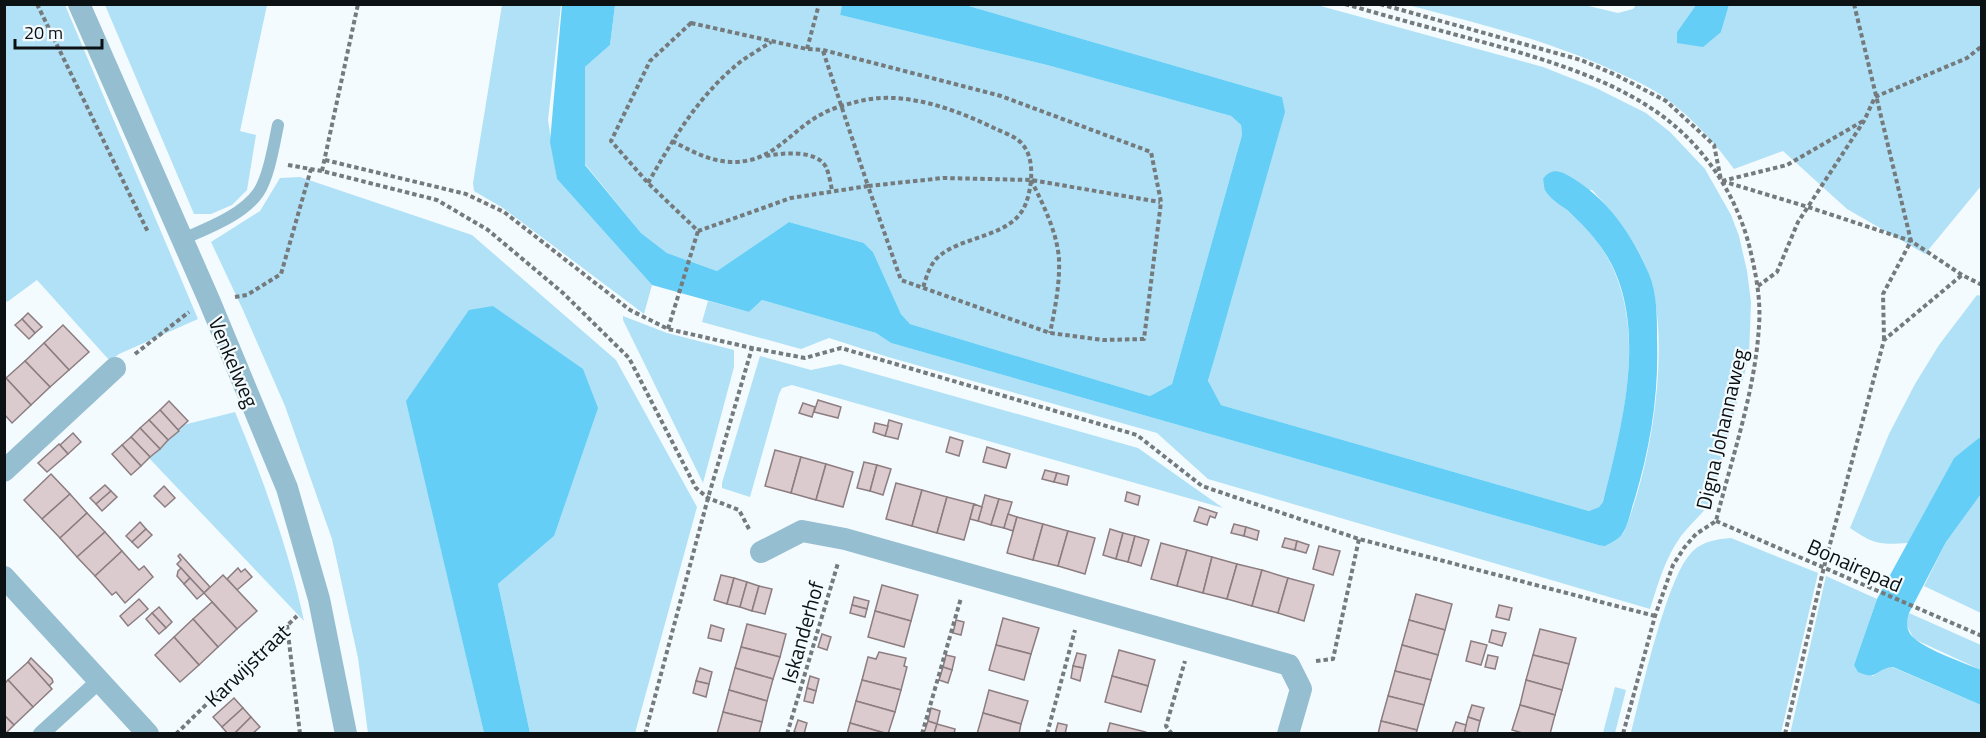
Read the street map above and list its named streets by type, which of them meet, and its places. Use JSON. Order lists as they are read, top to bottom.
{
  "streets": {
    "street": ["Venkelweg"],
    "path": [
      "Digna Johannaweg",
      "Bonairepad",
      "Iskanderhof",
      "Karwijstraat"
    ]
  },
  "crossings": [
    ["Venkelweg", "Karwijstraat"],
    ["Digna Johannaweg", "Bonairepad"]
  ],
  "scale_bar": "20 m"
}
